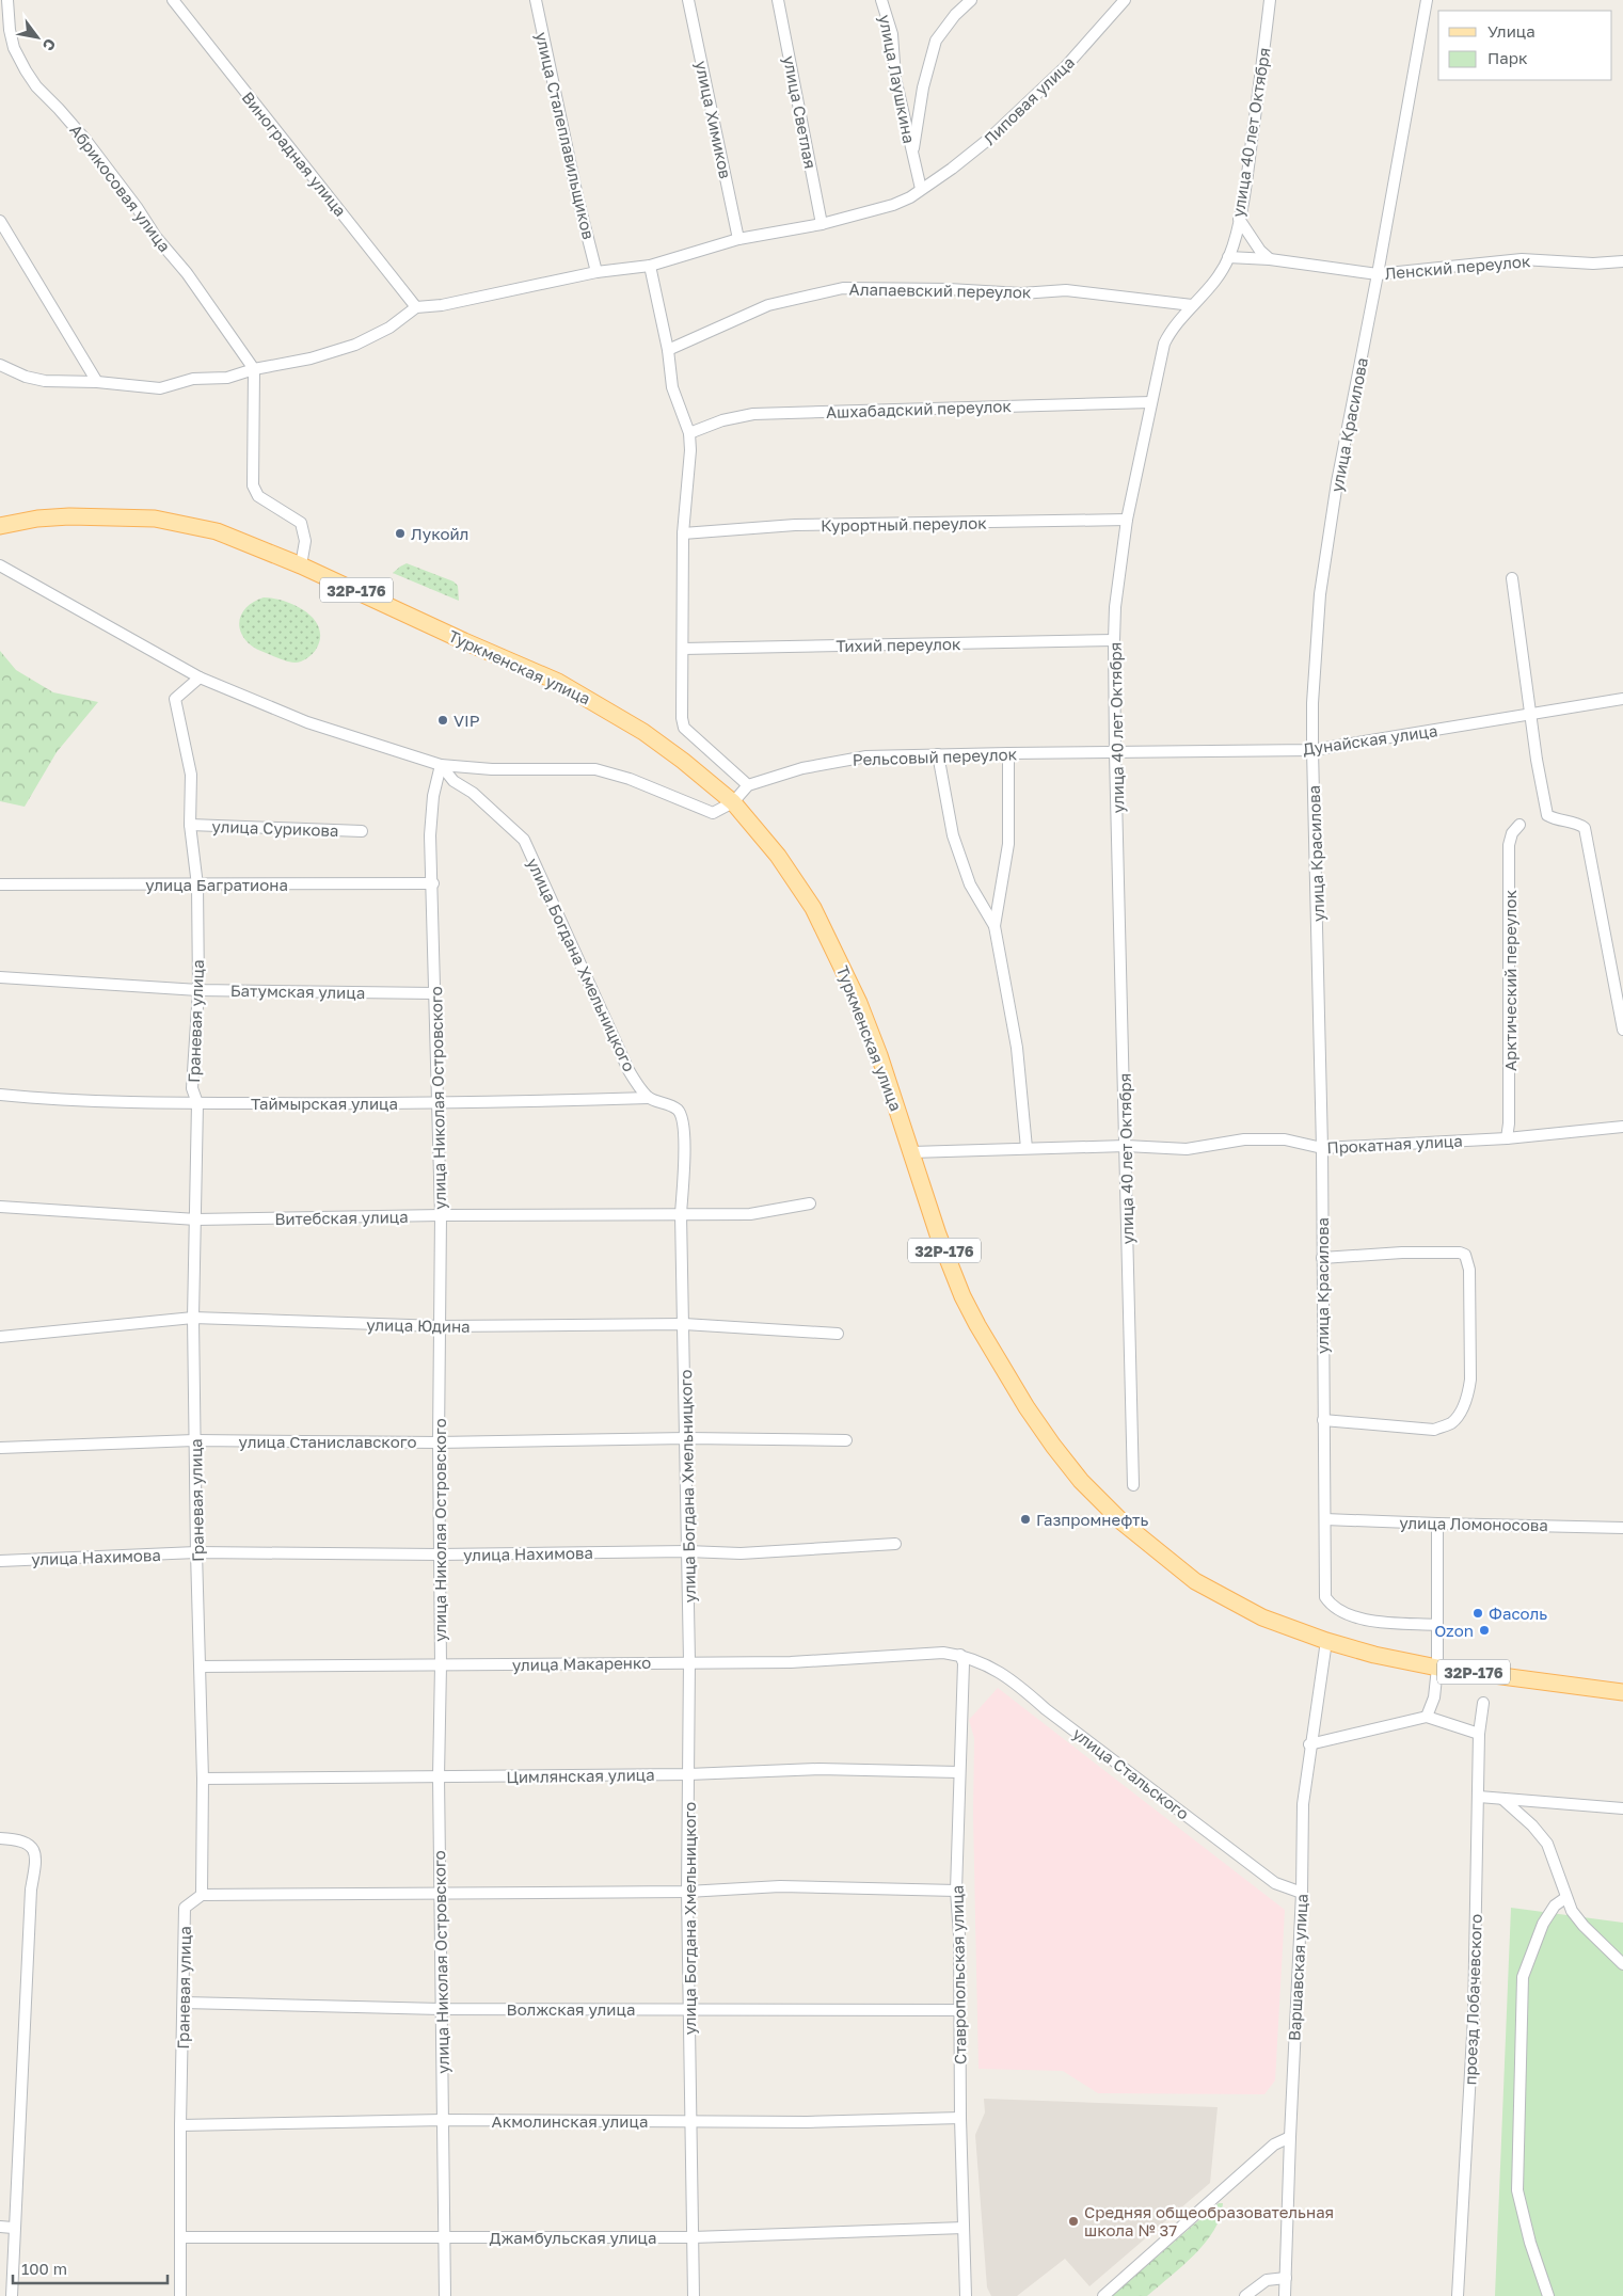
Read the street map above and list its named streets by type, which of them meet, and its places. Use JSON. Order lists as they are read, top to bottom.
{
  "streets": {
    "main road": ["32Р-176", "Туркменская улица"],
    "street": [
      "улица Лаушкина",
      "Липовая улица",
      "улица Светлая",
      "улица Химиков",
      "улица 40 лет Октября",
      "улица Сталеплавильщиков",
      "Виноградная улица",
      "Абрикосовая улица",
      "Ленский переулок",
      "Алапаевский переулок",
      "Ашхабадский переулок",
      "улица Красилова",
      "Курортный переулок",
      "Тихий переулок",
      "Дунайская улица",
      "Рельсовый переулок",
      "улица Сурикова",
      "улица Багратиона",
      "улица Богдана Хмельницкого",
      "Арктический переулок",
      "Батумская улица",
      "Граневая улица",
      "улица Николая Островского",
      "Таймырская улица",
      "Прокатная улица",
      "Витебская улица",
      "улица Юдина",
      "улица Станиславского",
      "улица Ломоносова",
      "улица Нахимова",
      "улица Макаренко",
      "улица Стальского",
      "Цимлянская улица",
      "Варшавская улица",
      "Ставропольская улица",
      "проезд Лобачевского",
      "Волжская улица",
      "Акмолинская улица",
      "Джамбульская улица"
    ]
  },
  "crossings": [
    ["улица Лаушкина", "Липовая улица"],
    ["Липовая улица", "улица Светлая"],
    ["Липовая улица", "улица Химиков"],
    ["Липовая улица", "улица Сталеплавильщиков"],
    ["Липовая улица", "Виноградная улица"],
    ["улица 40 лет Октября", "Ленский переулок"],
    ["улица 40 лет Октября", "Алапаевский переулок"],
    ["улица 40 лет Октября", "Ашхабадский переулок"],
    ["улица 40 лет Октября", "Курортный переулок"],
    ["улица 40 лет Октября", "Тихий переулок"],
    ["улица 40 лет Октября", "Дунайская улица"],
    ["улица 40 лет Октября", "Рельсовый переулок"],
    ["улица 40 лет Октября", "Прокатная улица"],
    ["Ленский переулок", "улица Красилова"],
    ["улица Красилова", "Дунайская улица"],
    ["улица Красилова", "Прокатная улица"],
    ["улица Красилова", "улица Ломоносова"],
    ["32Р-176", "Туркменская улица"],
    ["32Р-176", "Варшавская улица"],
    ["Туркменская улица", "Прокатная улица"],
    ["Туркменская улица", "Варшавская улица"],
    ["Дунайская улица", "Рельсовый переулок"],
    ["улица Сурикова", "Граневая улица"],
    ["улица Багратиона", "Граневая улица"],
    ["улица Багратиона", "улица Николая Островского"],
    ["улица Богдана Хмельницкого", "улица Николая Островского"],
    ["улица Богдана Хмельницкого", "Таймырская улица"],
    ["улица Богдана Хмельницкого", "Витебская улица"],
    ["улица Богдана Хмельницкого", "улица Юдина"],
    ["улица Богдана Хмельницкого", "улица Станиславского"],
    ["улица Богдана Хмельницкого", "улица Нахимова"],
    ["улица Богдана Хмельницкого", "улица Макаренко"],
    ["улица Богдана Хмельницкого", "Цимлянская улица"],
    ["улица Богдана Хмельницкого", "Волжская улица"],
    ["улица Богдана Хмельницкого", "Акмолинская улица"],
    ["улица Богдана Хмельницкого", "Джамбульская улица"],
    ["Арктический переулок", "Прокатная улица"],
    ["Батумская улица", "Граневая улица"],
    ["Батумская улица", "улица Николая Островского"],
    ["Граневая улица", "Таймырская улица"],
    ["Граневая улица", "Витебская улица"],
    ["Граневая улица", "улица Юдина"],
    ["Граневая улица", "улица Станиславского"],
    ["Граневая улица", "улица Нахимова"],
    ["Граневая улица", "улица Макаренко"],
    ["Граневая улица", "Цимлянская улица"],
    ["Граневая улица", "Волжская улица"],
    ["Граневая улица", "Акмолинская улица"],
    ["Граневая улица", "Джамбульская улица"],
    ["улица Николая Островского", "Таймырская улица"],
    ["улица Николая Островского", "Витебская улица"],
    ["улица Николая Островского", "улица Юдина"],
    ["улица Николая Островского", "улица Станиславского"],
    ["улица Николая Островского", "улица Нахимова"],
    ["улица Николая Островского", "улица Макаренко"],
    ["улица Николая Островского", "Цимлянская улица"],
    ["улица Николая Островского", "Волжская улица"],
    ["улица Николая Островского", "Акмолинская улица"],
    ["улица Николая Островского", "Джамбульская улица"],
    ["улица Макаренко", "улица Стальского"],
    ["улица Макаренко", "Ставропольская улица"],
    ["улица Стальского", "Варшавская улица"],
    ["улица Стальского", "Ставропольская улица"],
    ["Цимлянская улица", "Ставропольская улица"],
    ["Ставропольская улица", "Волжская улица"],
    ["Ставропольская улица", "Акмолинская улица"],
    ["Ставропольская улица", "Джамбульская улица"]
  ],
  "places": [
    "Лукойл",
    "VIP",
    "Газпромнефть",
    "Фасоль",
    "Ozon",
    "Средняя общеобразовательная школа № 37"
  ],
  "legend": ["Улица", "Парк"],
  "scale_bar": "100 m",
  "north": "bottom right"
}
